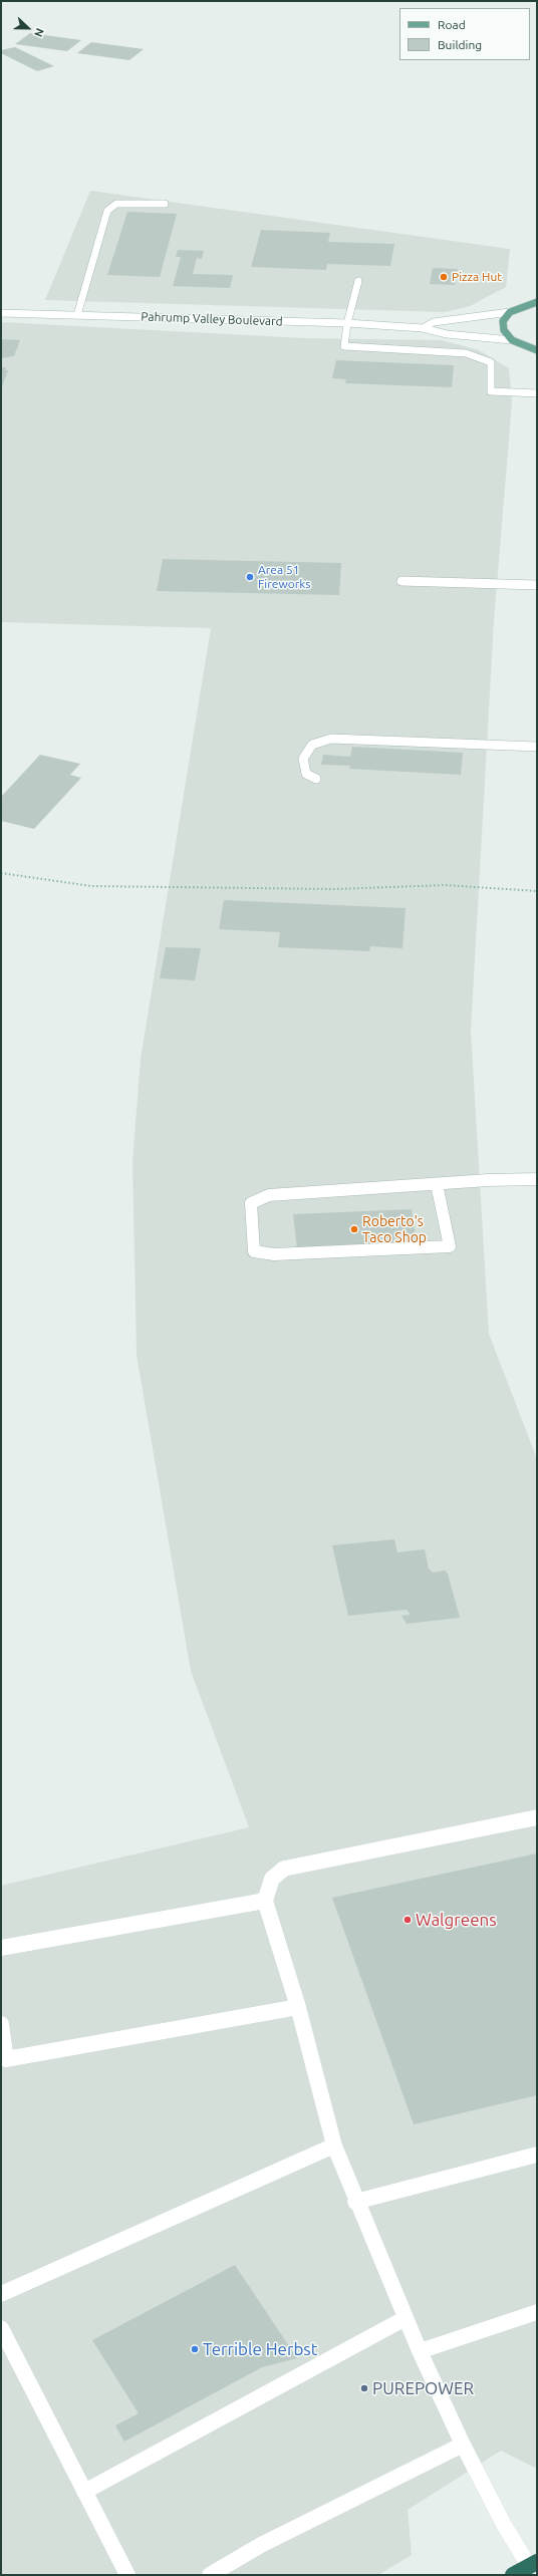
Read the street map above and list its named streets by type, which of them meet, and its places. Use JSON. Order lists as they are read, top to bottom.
{
  "streets": {
    "main road": ["Pahrump Valley Boulevard"]
  },
  "places": [
    "Pizza Hut",
    "Area 51 Fireworks",
    "Roberto's Taco Shop",
    "Walgreens",
    "Terrible Herbst",
    "PUREPOWER"
  ],
  "legend": ["Road", "Building"],
  "north": "right"
}
